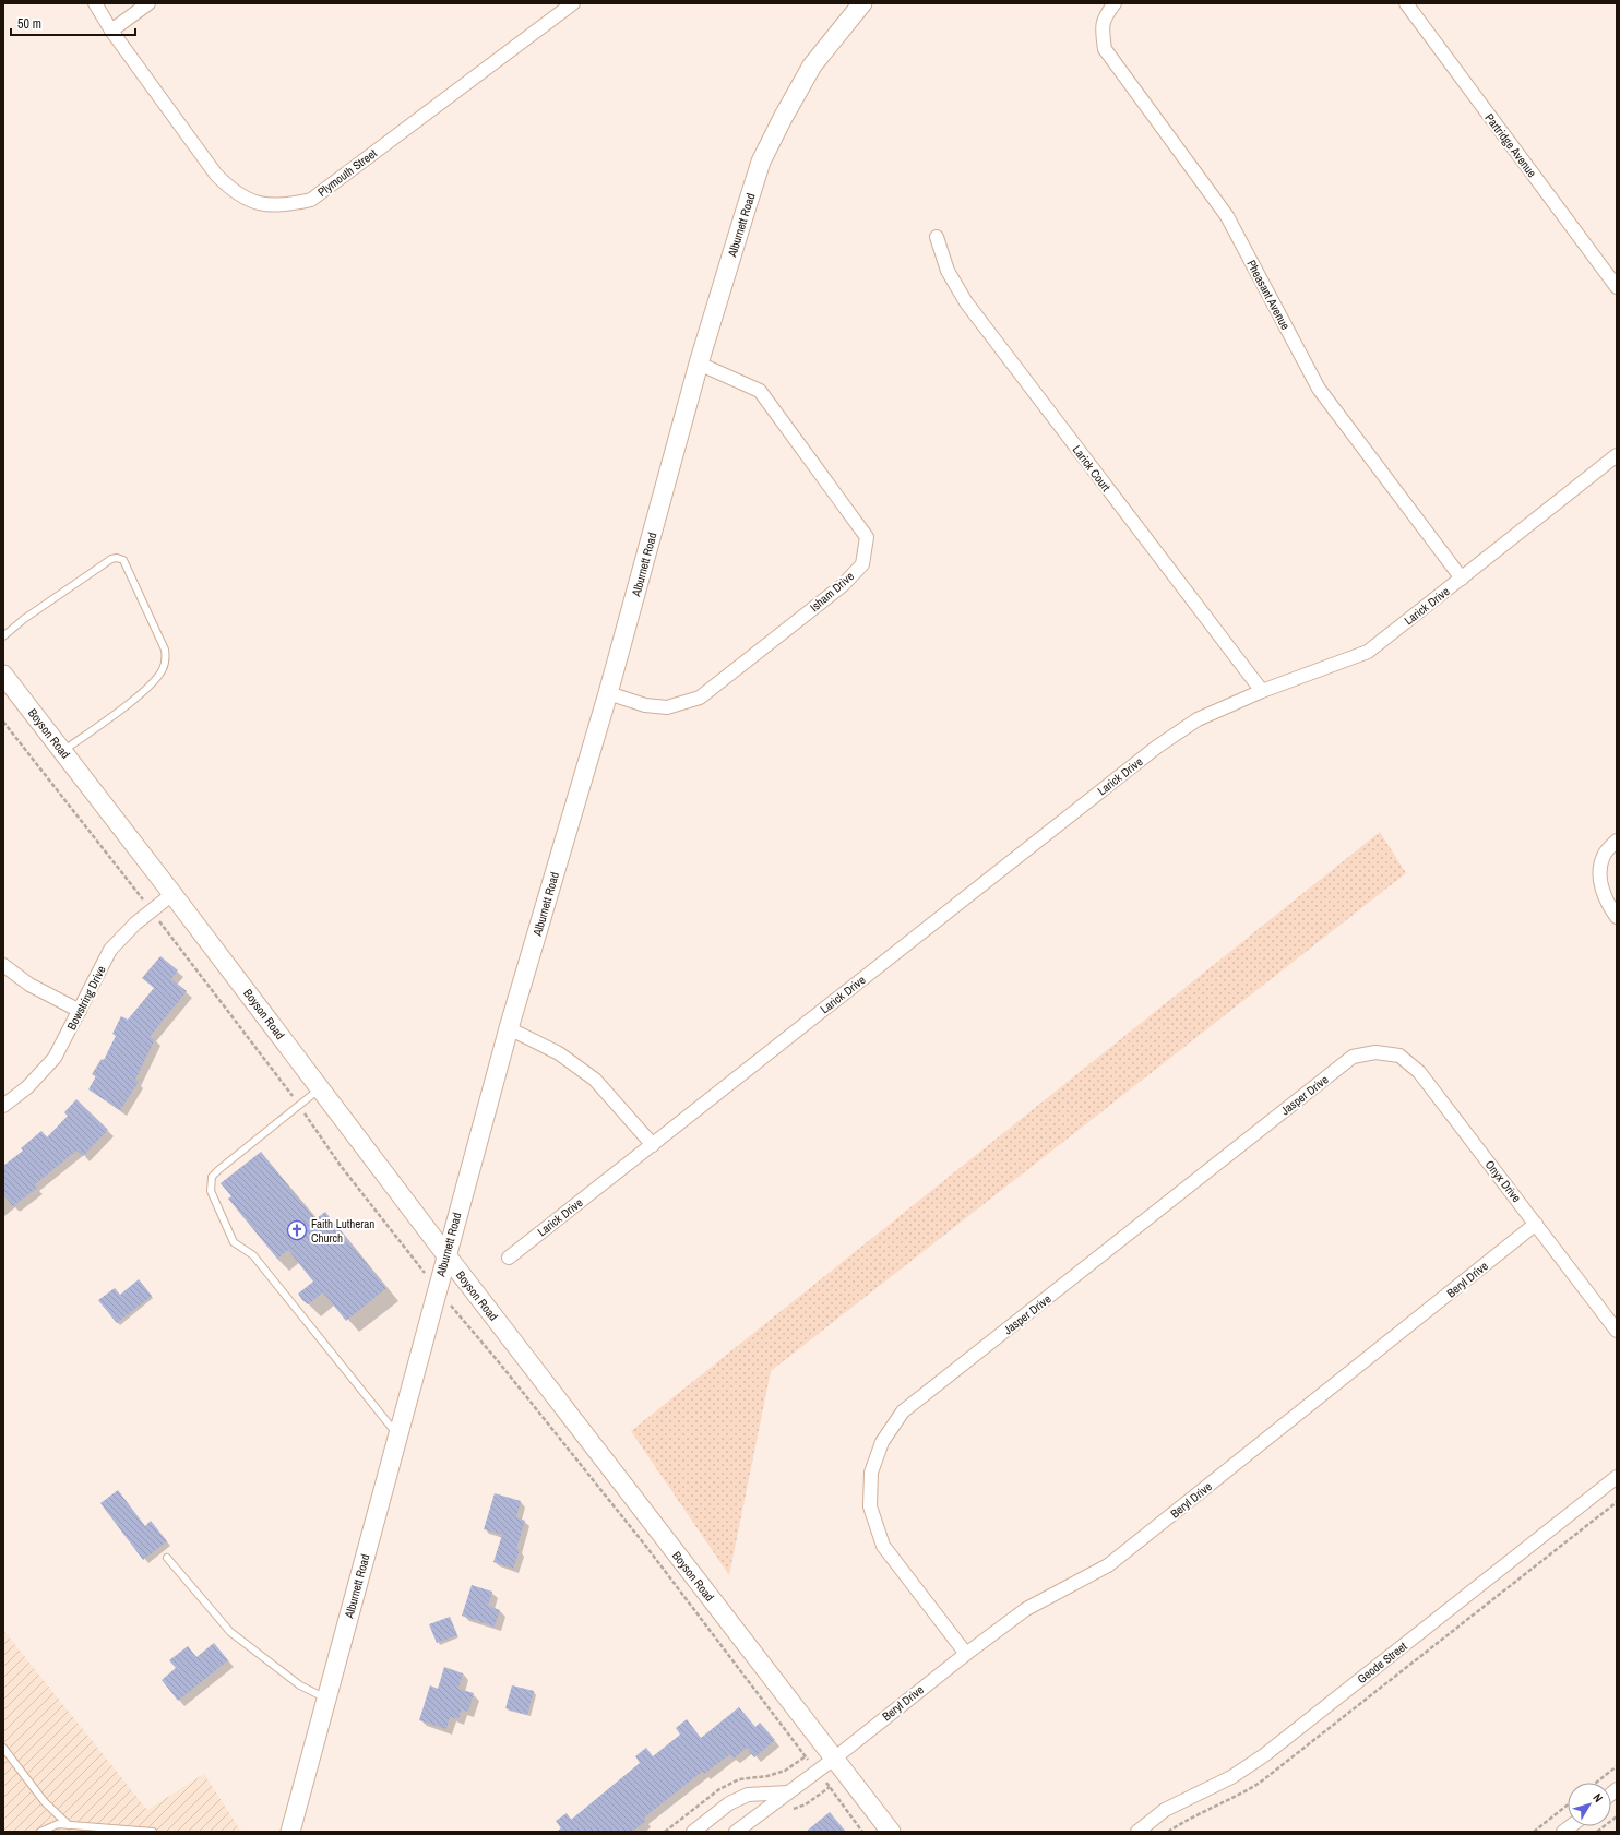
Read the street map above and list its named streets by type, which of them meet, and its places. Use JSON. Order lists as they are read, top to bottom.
{
  "streets": {
    "street": [
      "Partridge Avenue",
      "Plymouth Street",
      "Alburnett Road",
      "Pheasant Avenue",
      "Larick Court",
      "Isham Drive",
      "Larick Drive",
      "Boyson Road",
      "Bowstring Drive",
      "Jasper Drive",
      "Onyx Drive",
      "Beryl Drive",
      "Geode Street"
    ]
  },
  "crossings": [
    ["Alburnett Road", "Isham Drive"],
    ["Alburnett Road", "Boyson Road"],
    ["Pheasant Avenue", "Larick Drive"],
    ["Larick Court", "Larick Drive"],
    ["Boyson Road", "Bowstring Drive"],
    ["Boyson Road", "Beryl Drive"],
    ["Jasper Drive", "Onyx Drive"],
    ["Jasper Drive", "Beryl Drive"],
    ["Onyx Drive", "Beryl Drive"]
  ],
  "places": {
    "church": ["Faith Lutheran Church"]
  },
  "scale_bar": "50 m",
  "north": "top right"
}
